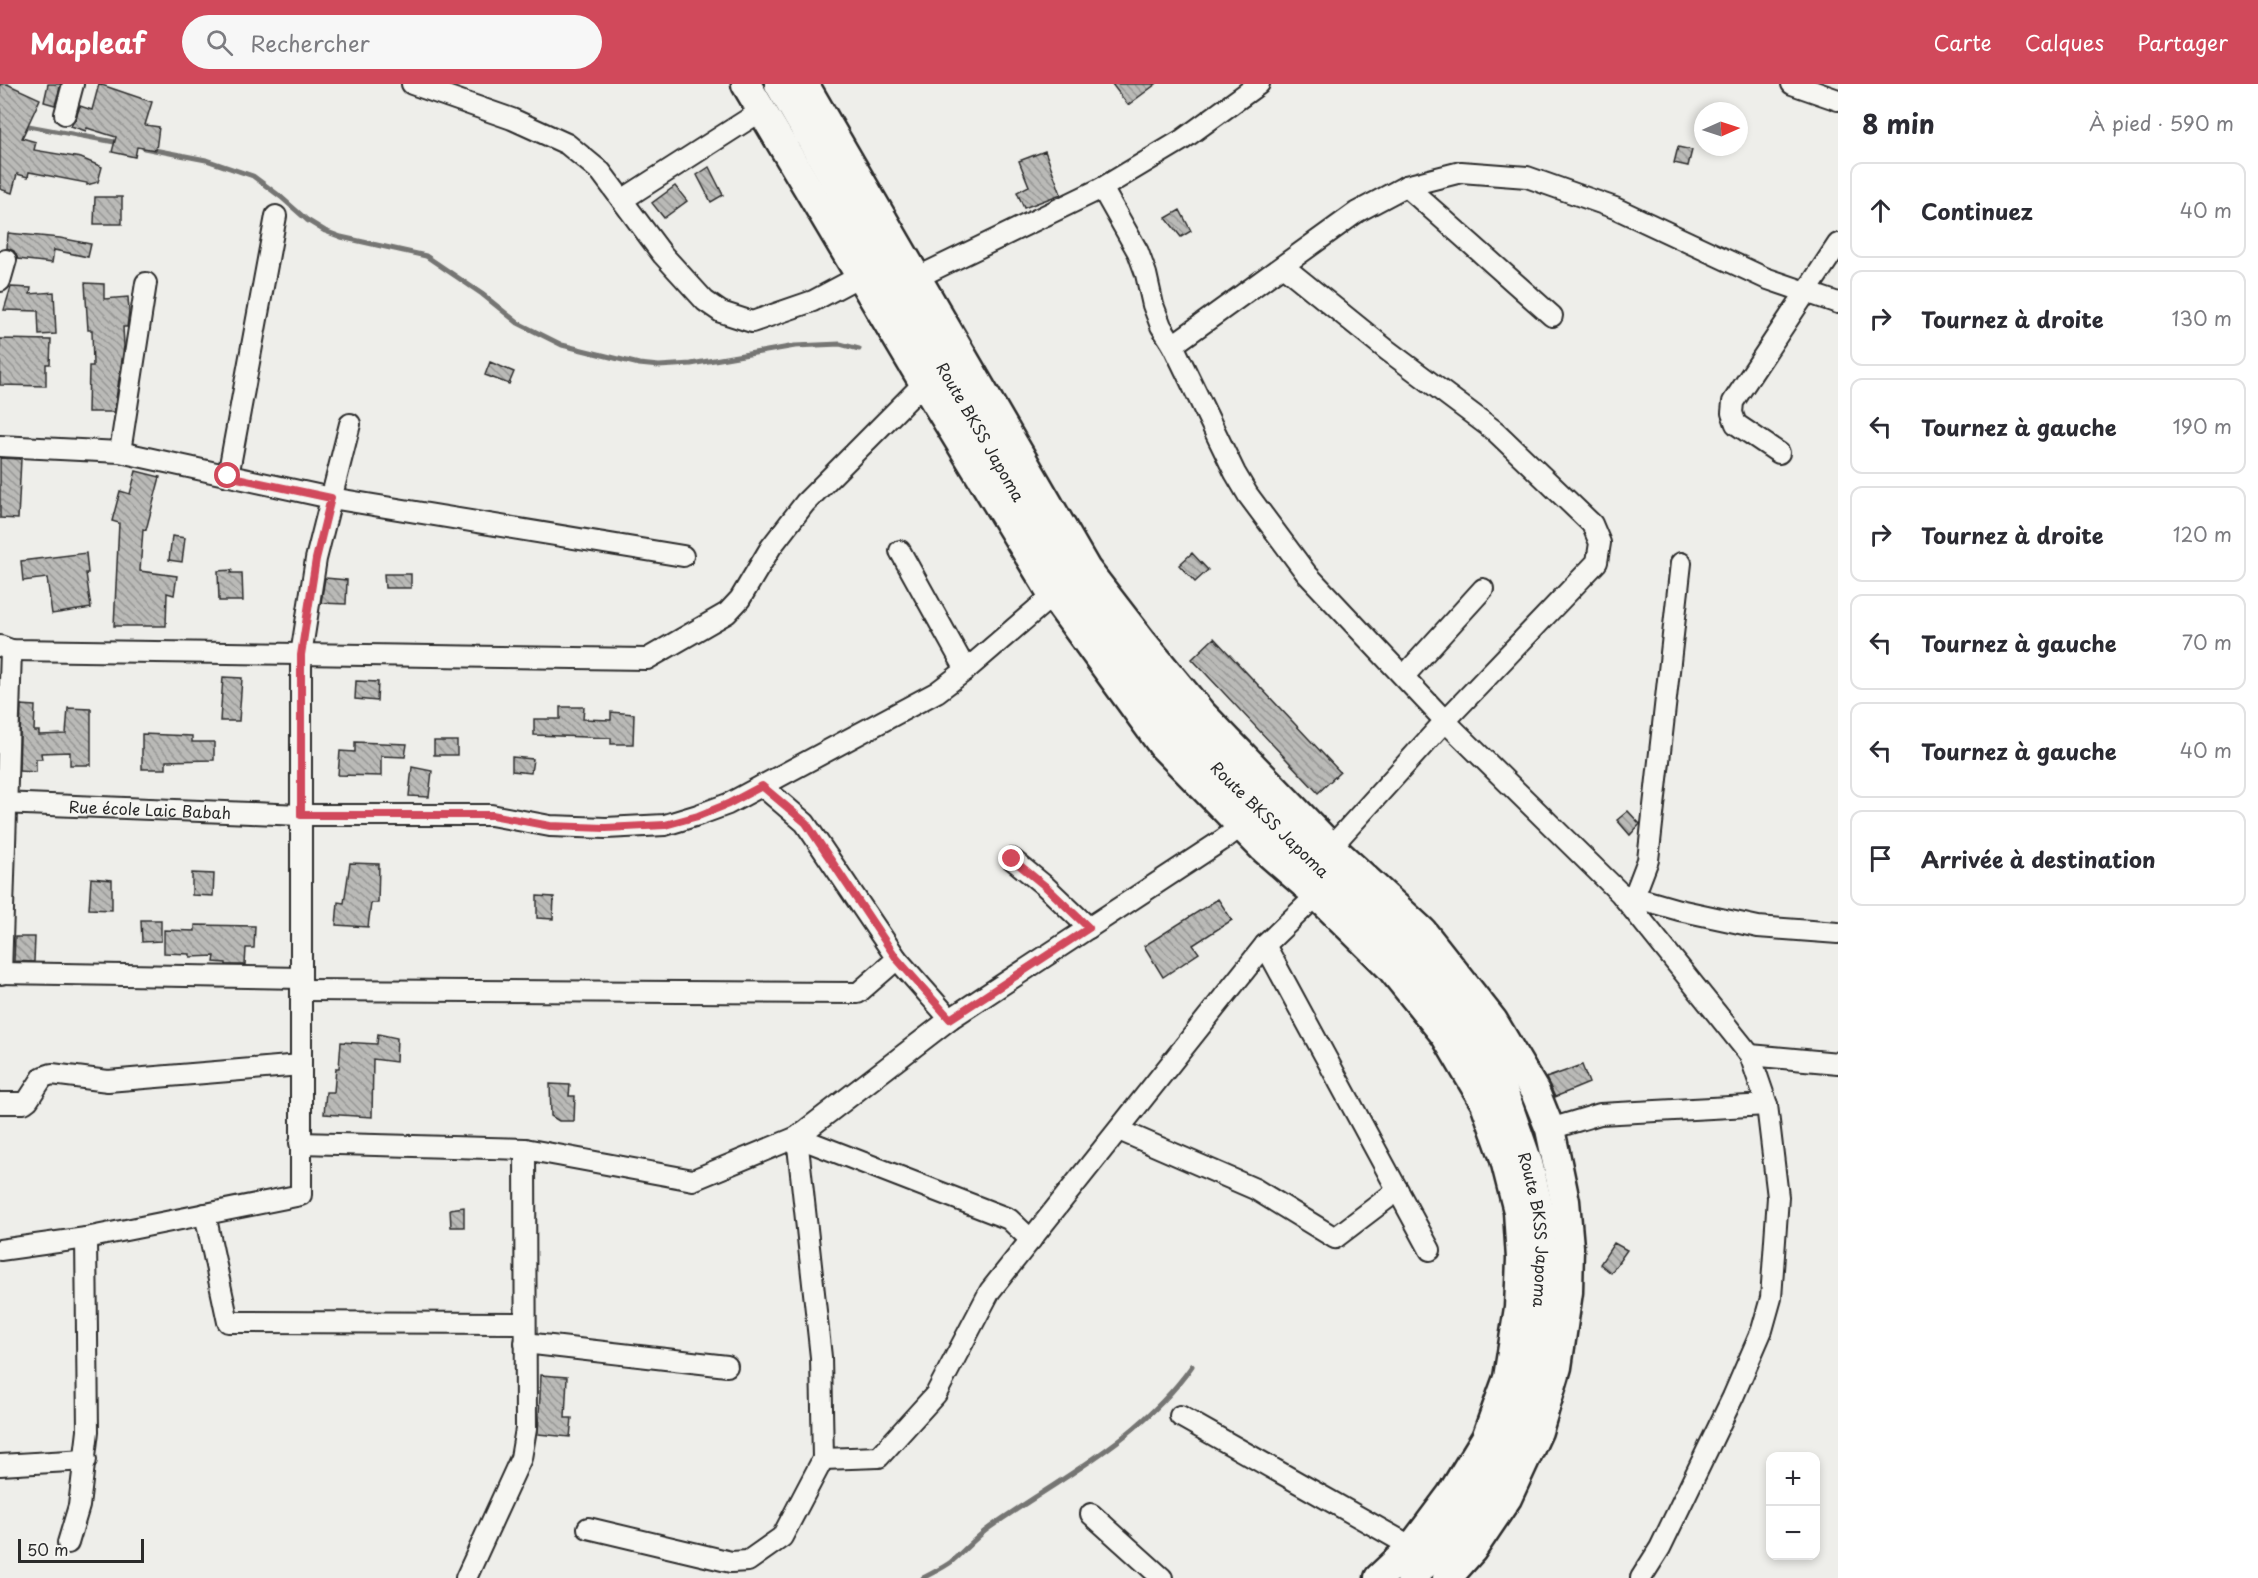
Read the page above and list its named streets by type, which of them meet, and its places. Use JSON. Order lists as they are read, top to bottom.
{
  "streets": {
    "main road": ["Route BKSS Japoma"],
    "street": ["Rue école Laic Babah"]
  },
  "scale_bar": "50 m",
  "north": "right",
  "page": {
    "header": "Mapleaf",
    "search": "Rechercher",
    "nav": ["Carte", "Calques", "Partager"],
    "heading": ["8 min", "À pied · 590 m"],
    "list": [
      ["Continuez", "40 m"],
      ["Tournez à droite", "130 m"],
      ["Tournez à gauche", "190 m"],
      ["Tournez à droite", "120 m"],
      ["Tournez à gauche", "70 m"],
      ["Tournez à gauche", "40 m"],
      "Arrivée à destination"
    ],
    "map_buttons": ["+", "−"],
    "scale": "50 m"
  }
}
